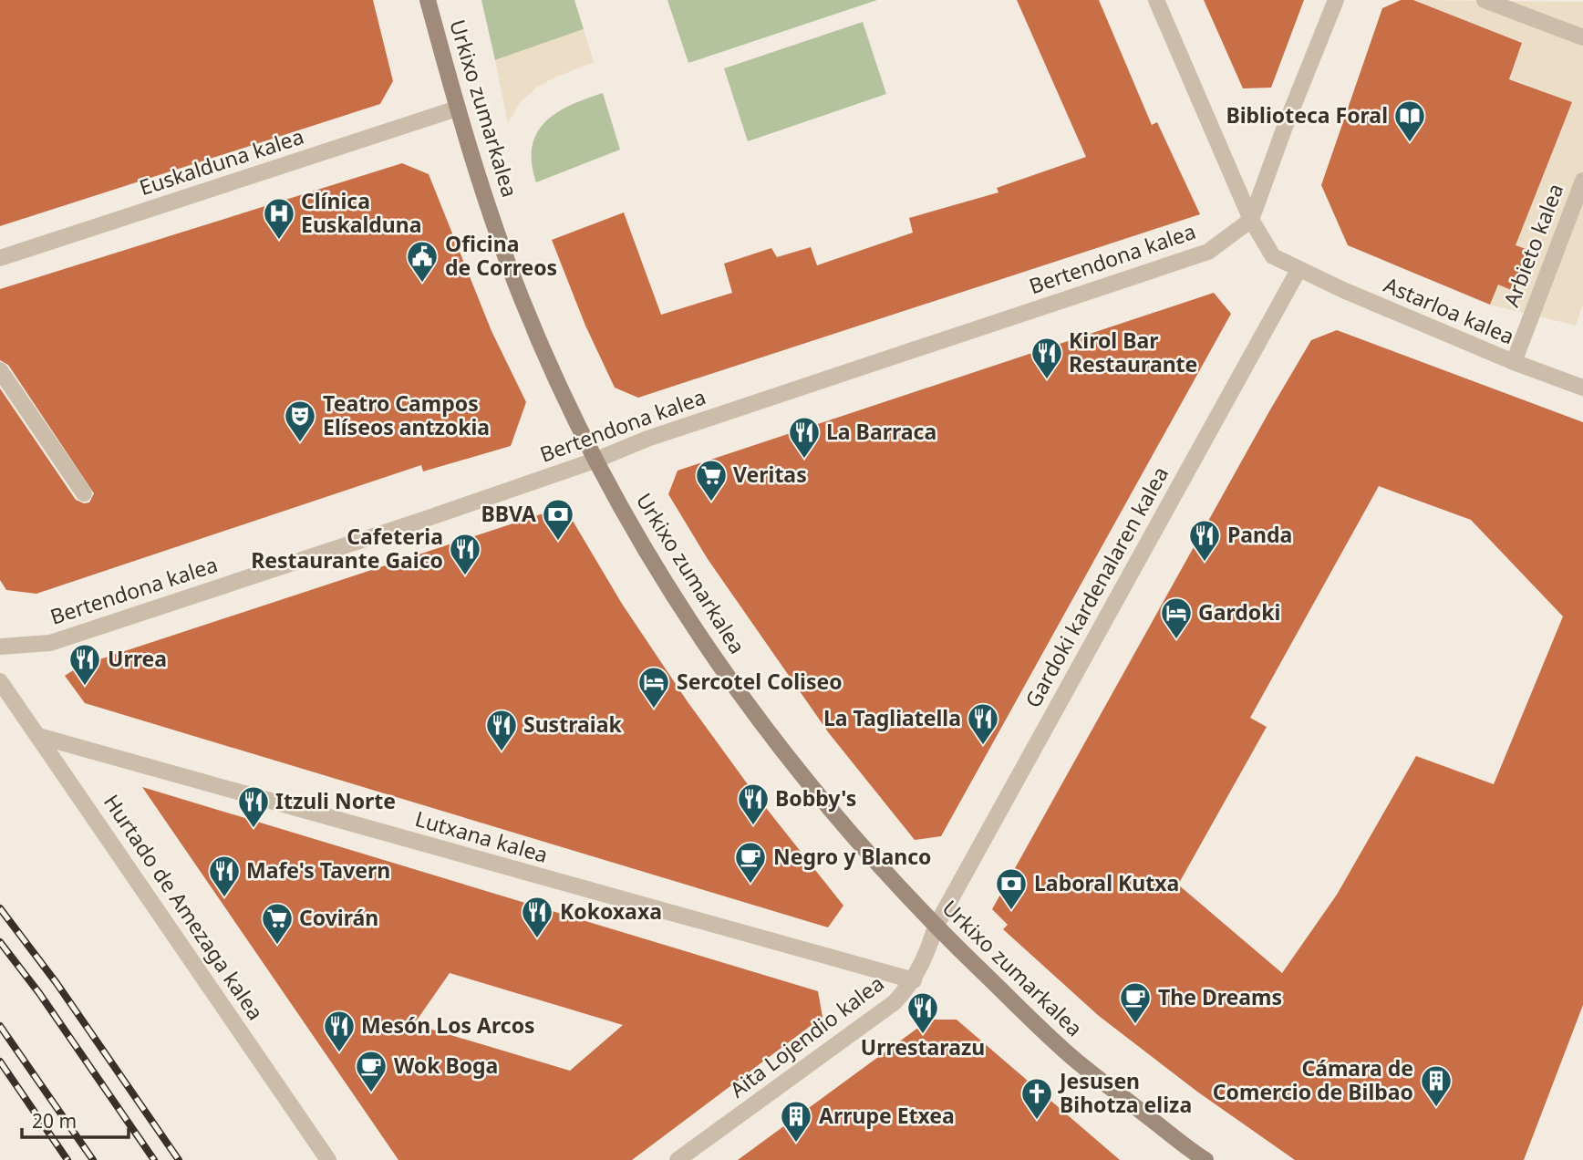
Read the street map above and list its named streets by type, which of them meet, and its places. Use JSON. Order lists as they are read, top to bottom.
{
  "streets": {
    "main road": ["Urkixo zumarkalea"],
    "street": [
      "Euskalduna kalea",
      "Arbieto kalea",
      "Bertendona kalea",
      "Astarloa kalea",
      "Gardoki kardenalaren kalea",
      "Lutxana kalea",
      "Hurtado de Amezaga kalea",
      "Aita Lojendio kalea"
    ]
  },
  "crossings": [
    ["Urkixo zumarkalea", "Euskalduna kalea"],
    ["Urkixo zumarkalea", "Bertendona kalea"],
    ["Urkixo zumarkalea", "Gardoki kardenalaren kalea"],
    ["Urkixo zumarkalea", "Aita Lojendio kalea"],
    ["Arbieto kalea", "Astarloa kalea"],
    ["Bertendona kalea", "Astarloa kalea"],
    ["Astarloa kalea", "Gardoki kardenalaren kalea"],
    ["Gardoki kardenalaren kalea", "Aita Lojendio kalea"],
    ["Lutxana kalea", "Hurtado de Amezaga kalea"],
    ["Lutxana kalea", "Aita Lojendio kalea"]
  ],
  "places": {
    "library": ["Biblioteca Foral"],
    "hospital": ["Clínica Euskalduna"],
    "public building": ["Oficina de Correos"],
    "restaurant": [
      "Kirol Bar Restaurante",
      "La Barraca",
      "Panda",
      "Cafeteria Restaurante Gaico",
      "Urrea",
      "La Tagliatella",
      "Sustraiak",
      "Bobby's",
      "Itzuli Norte",
      "Mafe's Tavern",
      "Kokoxaxa",
      "Urrestarazu",
      "Mesón Los Arcos"
    ],
    "theatre": ["Teatro Campos Elíseos antzokia"],
    "supermarket": ["Veritas", "Covirán"],
    "bank": ["BBVA", "Laboral Kutxa"],
    "hotel": ["Gardoki", "Sercotel Coliseo"],
    "cafe": ["Negro y Blanco", "The Dreams", "Wok Boga"],
    "building": ["Cámara de Comercio de Bilbao", "Arrupe Etxea"],
    "church": ["Jesusen Bihotza eliza"]
  },
  "scale_bar": "20 m"
}
